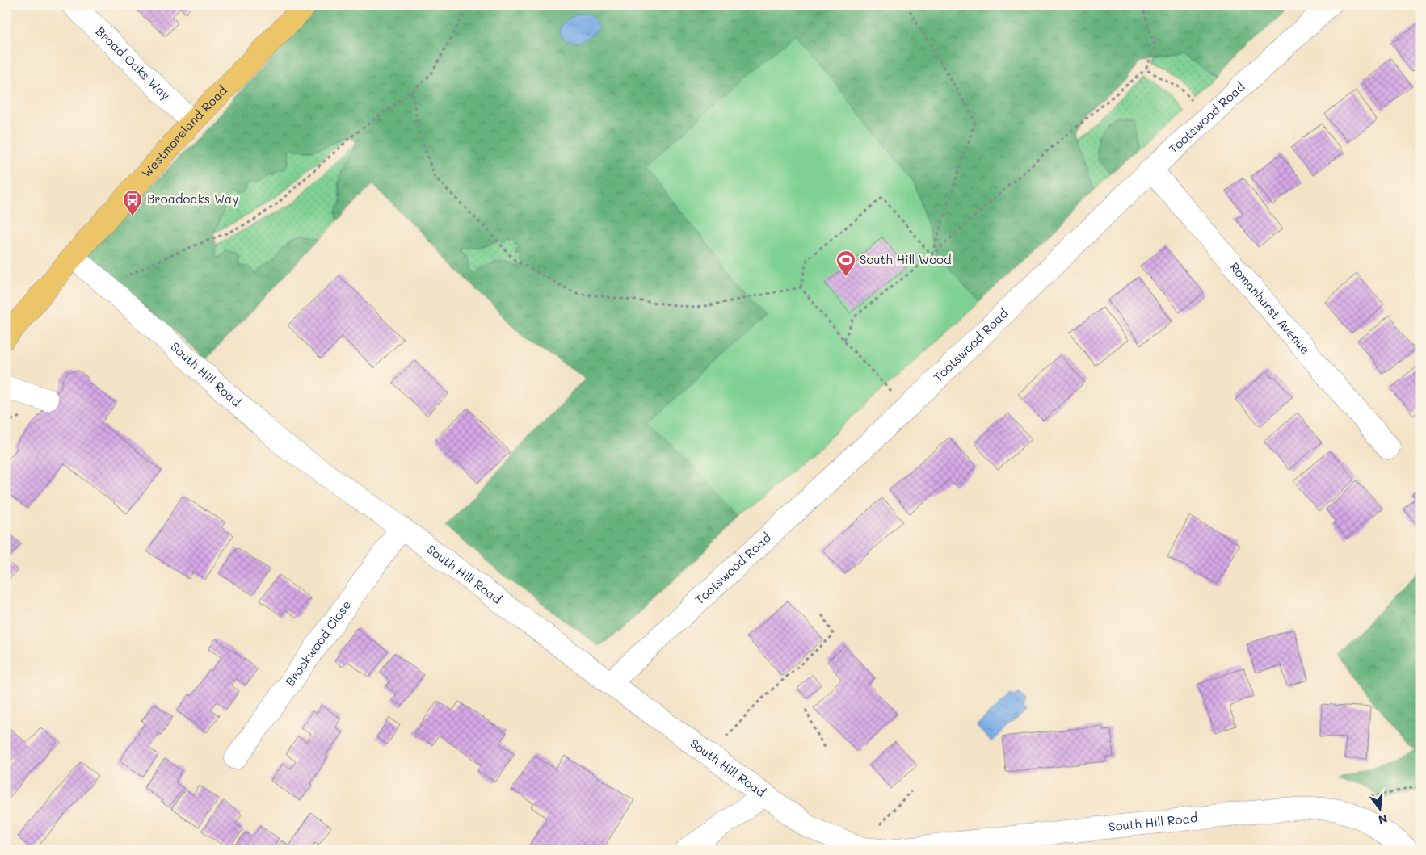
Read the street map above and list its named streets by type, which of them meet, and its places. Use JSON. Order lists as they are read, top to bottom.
{
  "streets": {
    "main road": ["Westmoreland Road"],
    "street": [
      "Broad Oaks Way",
      "Tootswood Road",
      "Romanhurst Avenue",
      "South Hill Road",
      "Brookwood Close"
    ]
  },
  "crossings": [
    ["Broad Oaks Way", "Westmoreland Road"],
    ["Tootswood Road", "Romanhurst Avenue"],
    ["Tootswood Road", "South Hill Road"],
    ["Westmoreland Road", "South Hill Road"],
    ["South Hill Road", "Brookwood Close"]
  ],
  "places": {
    "bus stop": ["Broadoaks Way"],
    "sports": ["South Hill Wood"]
  },
  "north": "bottom"
}
